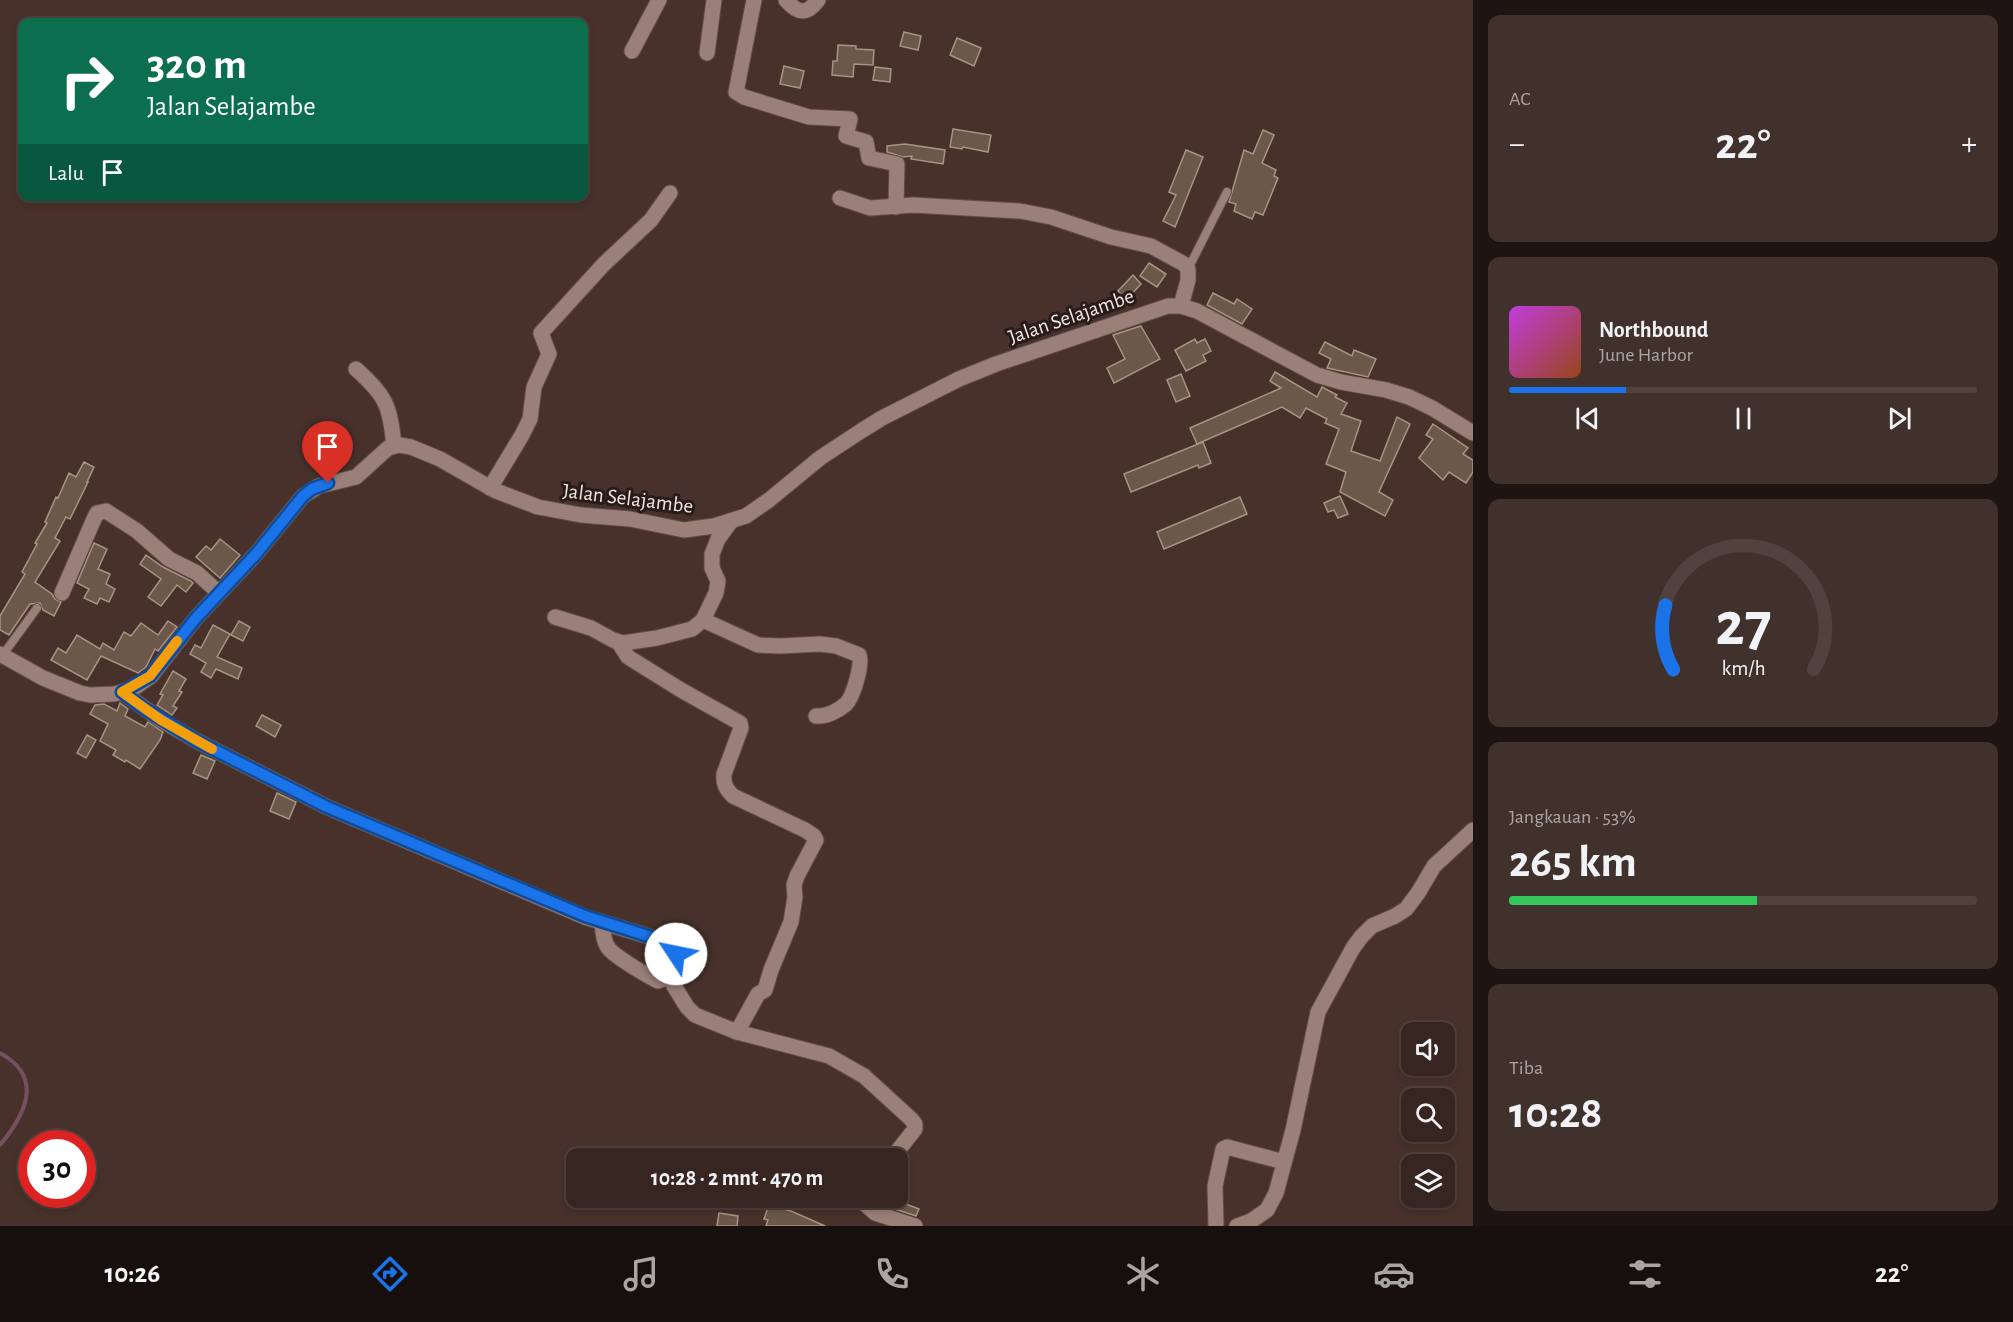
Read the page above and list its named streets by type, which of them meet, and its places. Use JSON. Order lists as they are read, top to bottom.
{
  "streets": {
    "street": ["Jalan Selajambe"]
  },
  "page": {
    "tile": [
      "AC",
      ["Jangkauan · 53%", "265 km"],
      ["Tiba", "10:28"]
    ],
    "turn": ["320 m", "Jalan Selajambe"],
    "heat": ["−", "22°", "+"],
    "then": "Lalu",
    "song": ["Northbound", "June Harbor"],
    "limit": "30",
    "trip": "10:28 · 2 mnt · 470 m",
    "tabs": ["10:26", "22°"],
    "gauge": ["27", "km/h"]
  }
}
